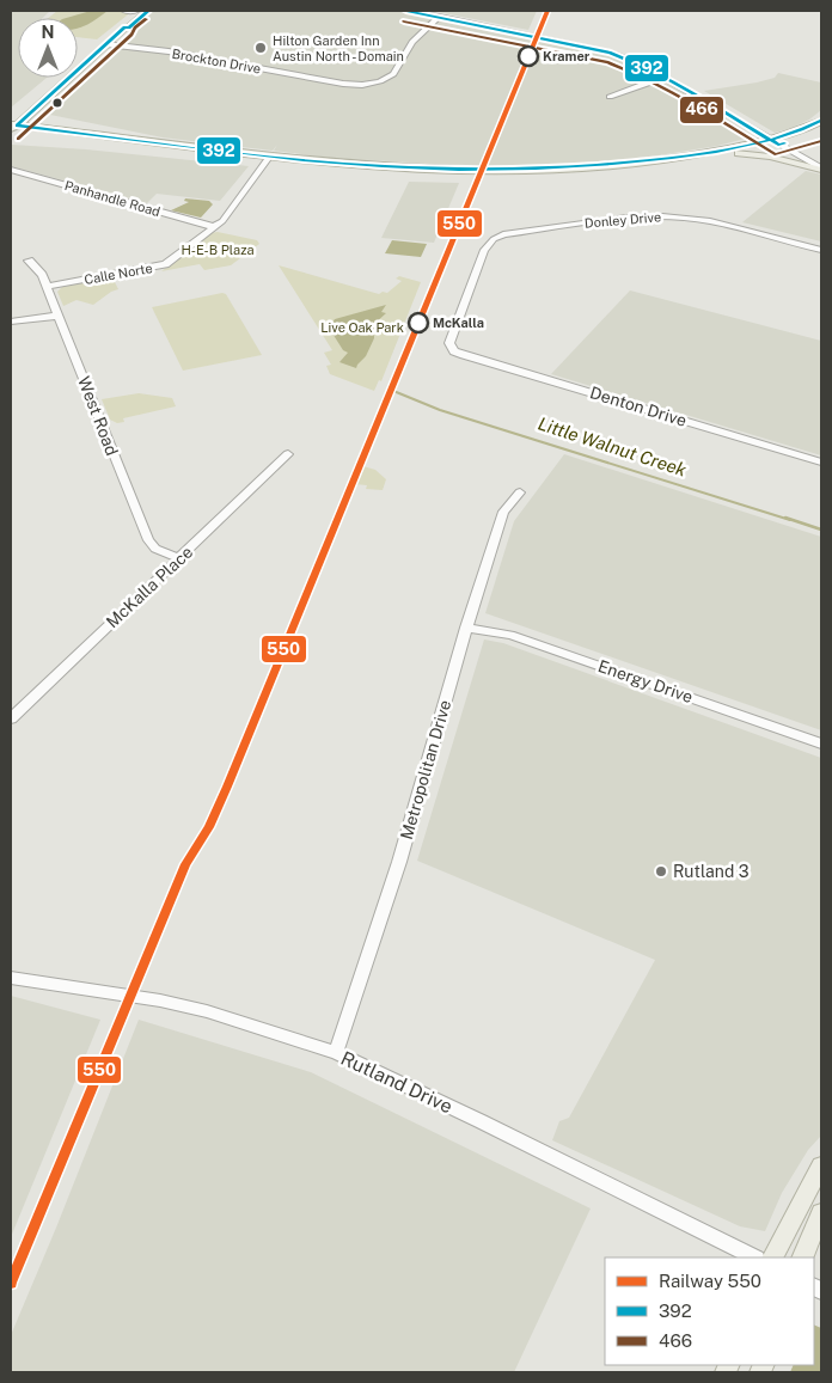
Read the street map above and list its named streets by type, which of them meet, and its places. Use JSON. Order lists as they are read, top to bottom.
{
  "streets": {
    "street": [
      "Brockton Drive",
      "Panhandle Road",
      "Donley Drive",
      "Calle Norte",
      "Denton Drive",
      "West Road",
      "McKalla Place",
      "Energy Drive",
      "Metropolitan Drive",
      "Rutland Drive"
    ]
  },
  "crossings": [
    ["Panhandle Road", "Calle Norte"],
    ["Donley Drive", "Denton Drive"],
    ["Calle Norte", "West Road"],
    ["West Road", "McKalla Place"],
    ["Energy Drive", "Metropolitan Drive"],
    ["Metropolitan Drive", "Rutland Drive"]
  ],
  "water": ["Little Walnut Creek"],
  "parks": ["H-E-B Plaza", "Live Oak Park"],
  "places": [
    "Hilton Garden Inn Austin North - Domain",
    "Kramer",
    "McKalla",
    "Rutland 3"
  ],
  "lines": ["rail line 550", "transit line 392", "transit line 466"],
  "legend": ["Railway 550", "392", "466"],
  "north": "top"
}
